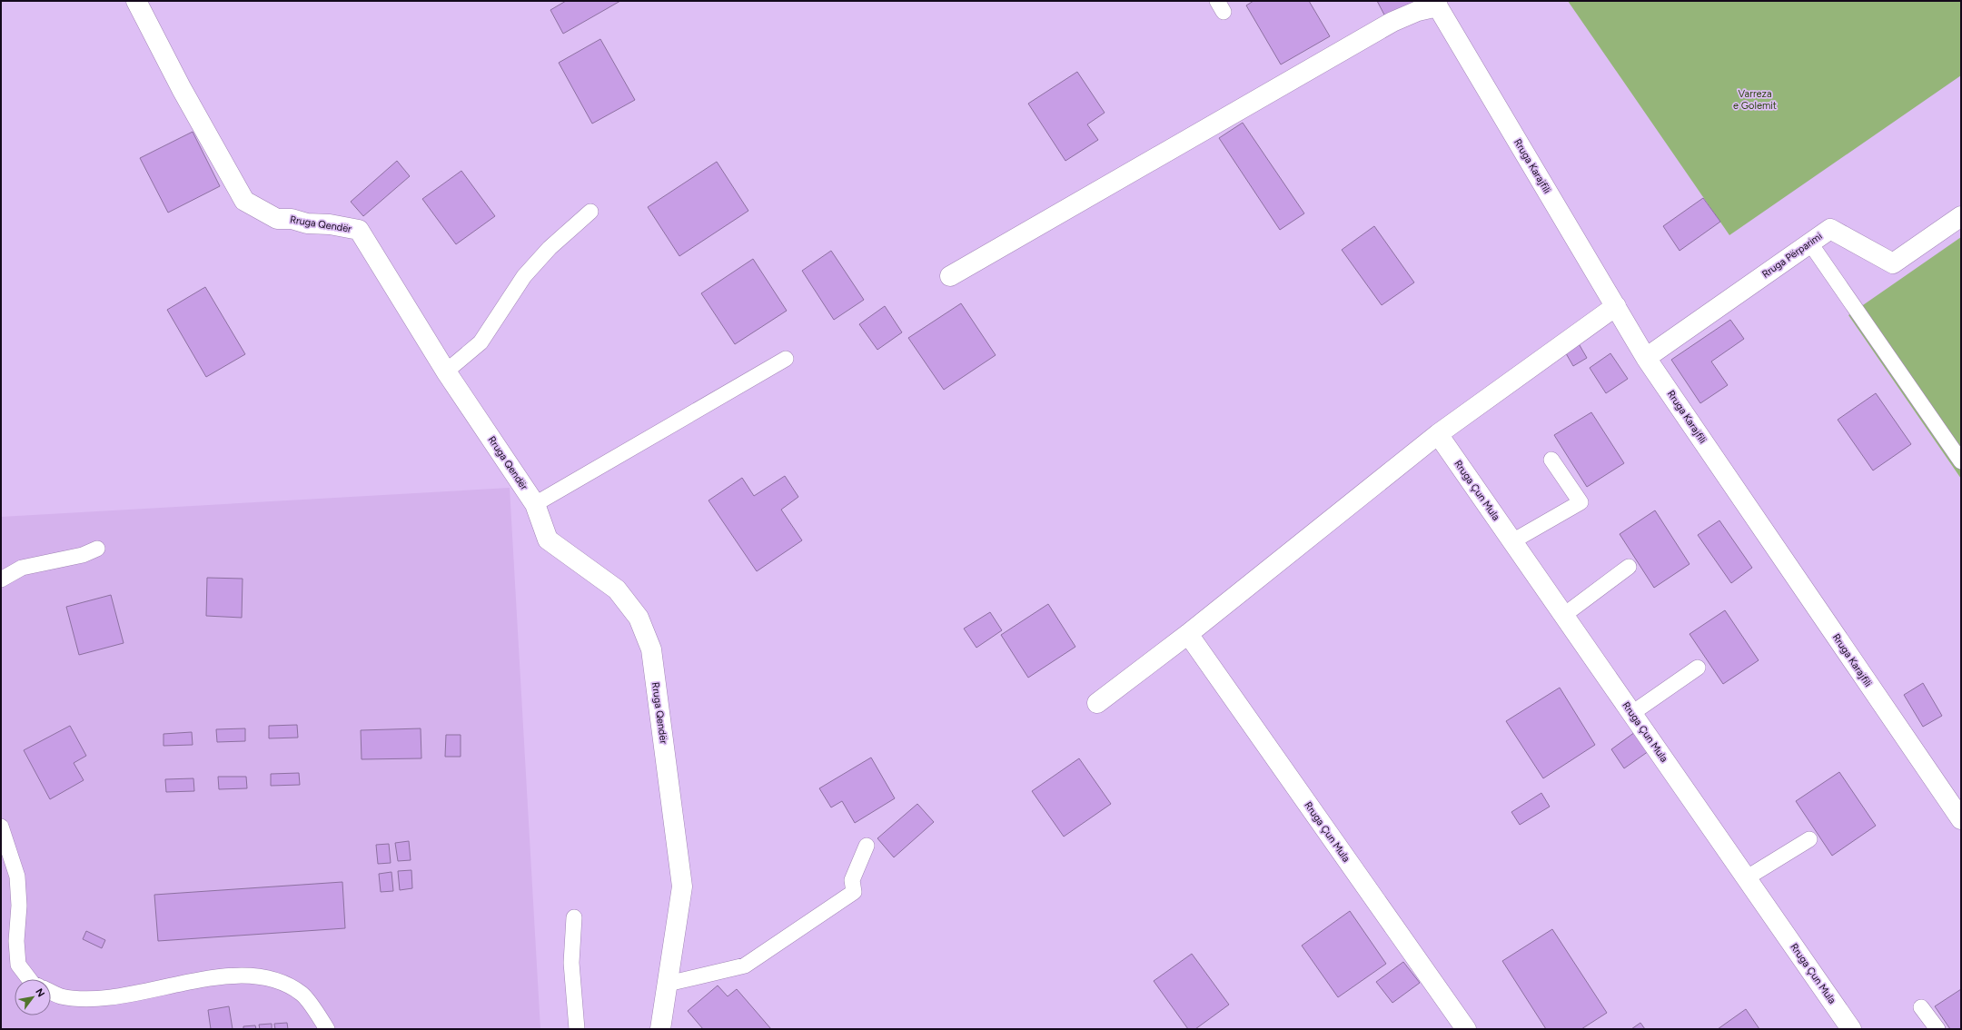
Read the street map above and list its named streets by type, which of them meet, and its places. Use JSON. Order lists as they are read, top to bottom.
{
  "streets": {
    "street": [
      "Rruga Karajfili",
      "Rruga Qendër",
      "Rruga Përparimi",
      "Rruga Çun Mula"
    ]
  },
  "crossings": [
    ["Rruga Karajfili", "Rruga Përparimi"]
  ],
  "parks": ["Varreza e Golemit"],
  "north": "top right"
}
